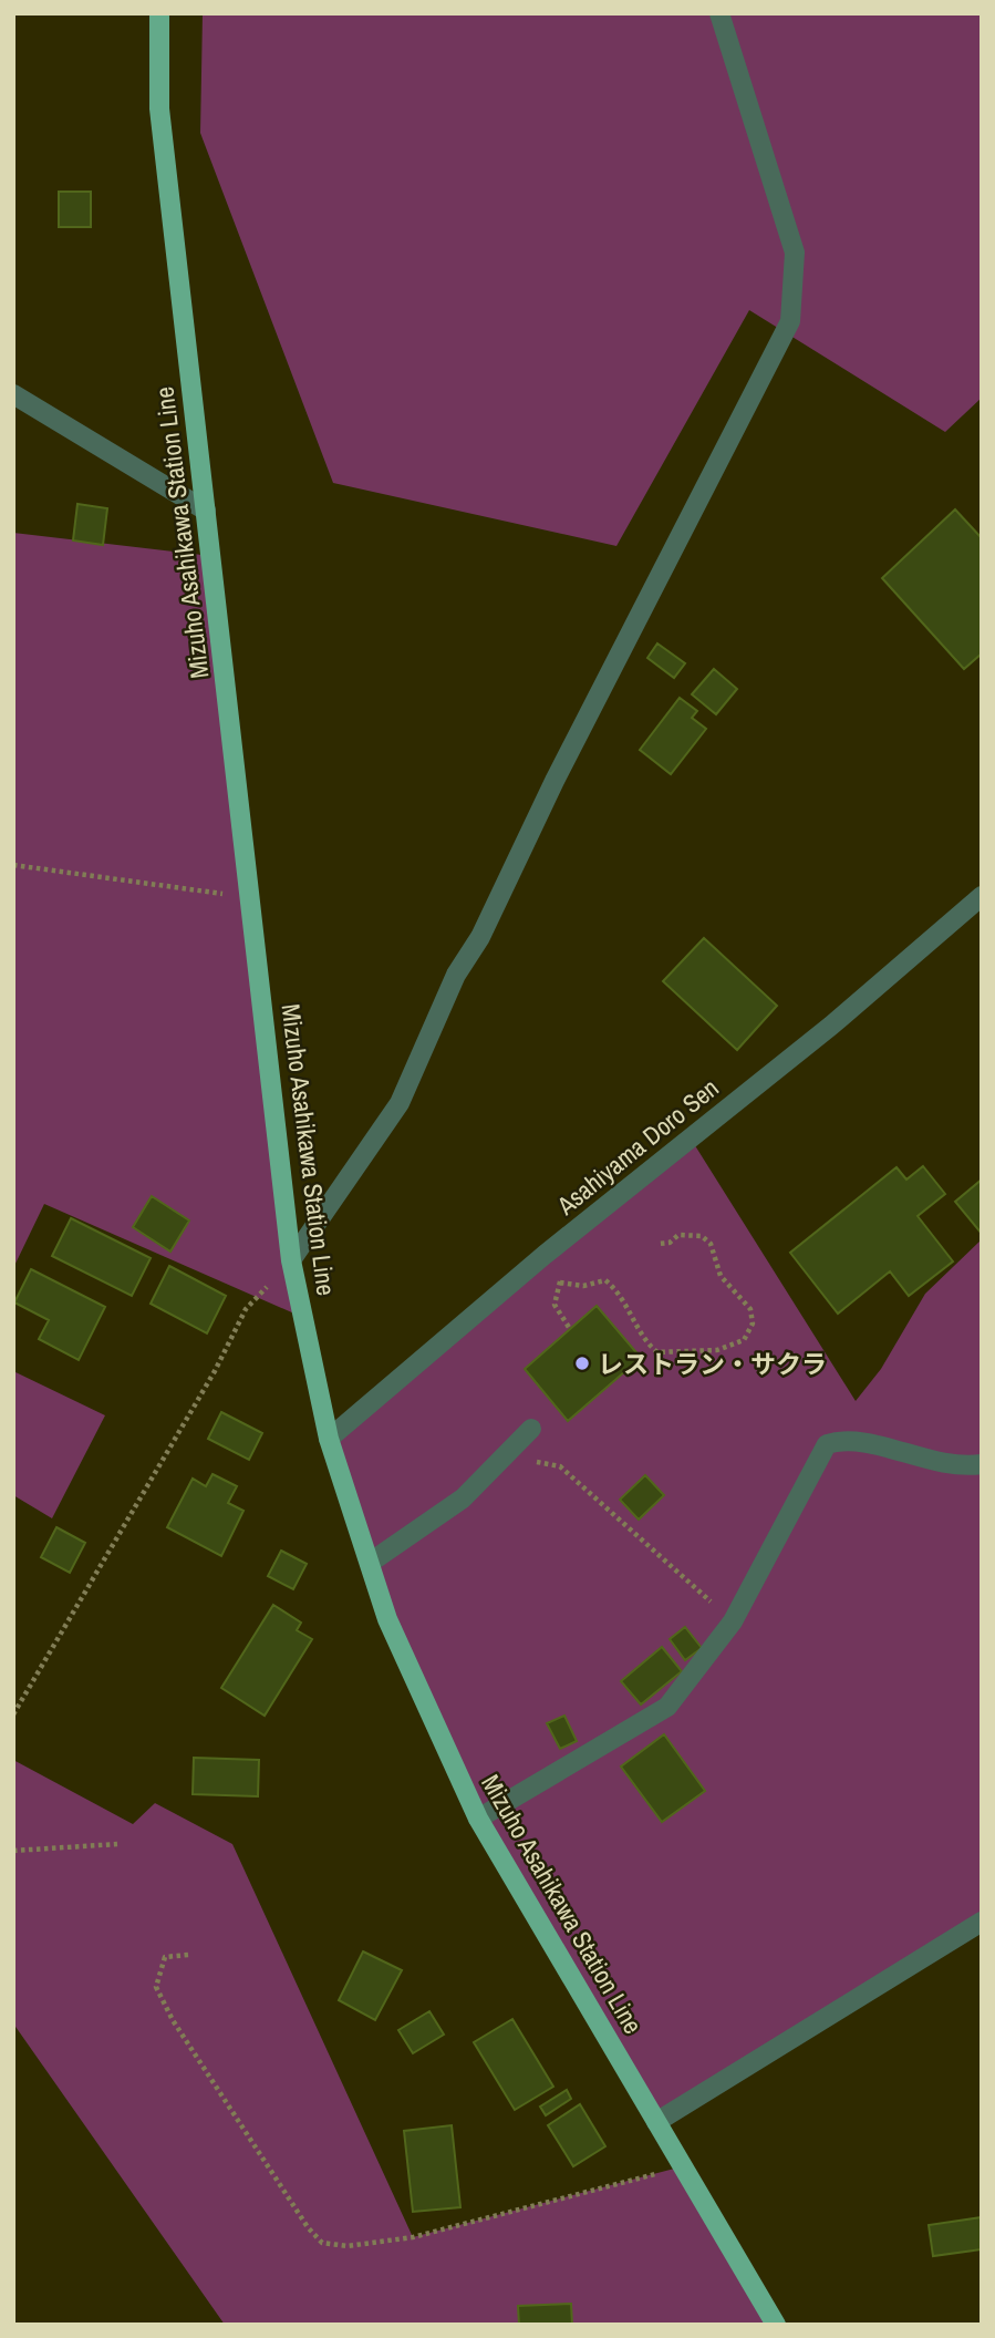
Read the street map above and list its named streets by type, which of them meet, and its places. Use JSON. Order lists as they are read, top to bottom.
{
  "streets": {
    "main road": ["Mizuho Asahikawa Station Line"],
    "street": ["Asahiyama Doro Sen"]
  },
  "crossings": [
    ["Mizuho Asahikawa Station Line", "Asahiyama Doro Sen"]
  ],
  "places": ["レストラン・サクラ"]
}
